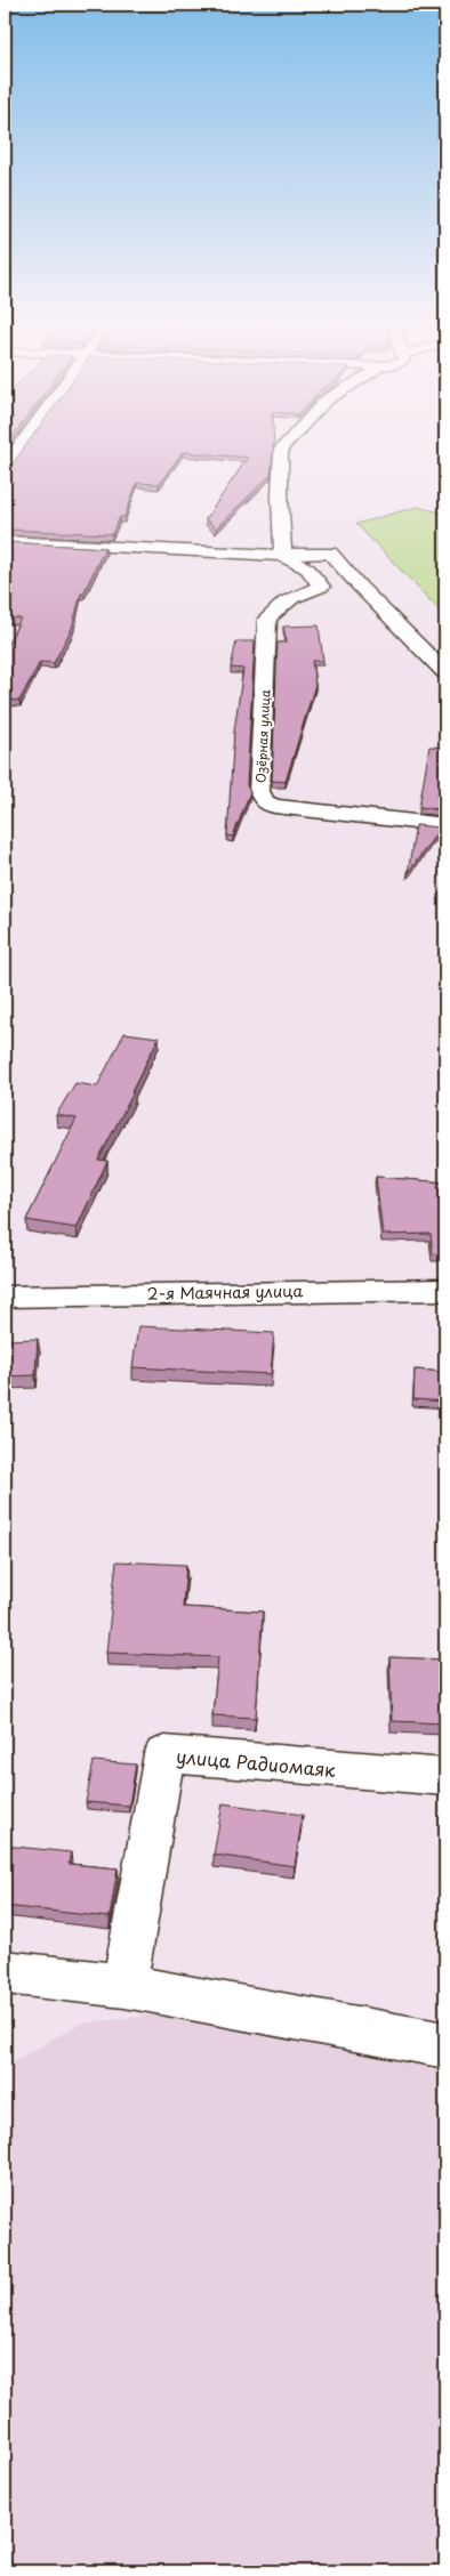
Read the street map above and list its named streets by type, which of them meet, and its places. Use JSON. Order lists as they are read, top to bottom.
{
  "streets": {
    "street": ["Озёрная улица", "2-я Маячная улица", "улица Радиомаяк"]
  }
}
